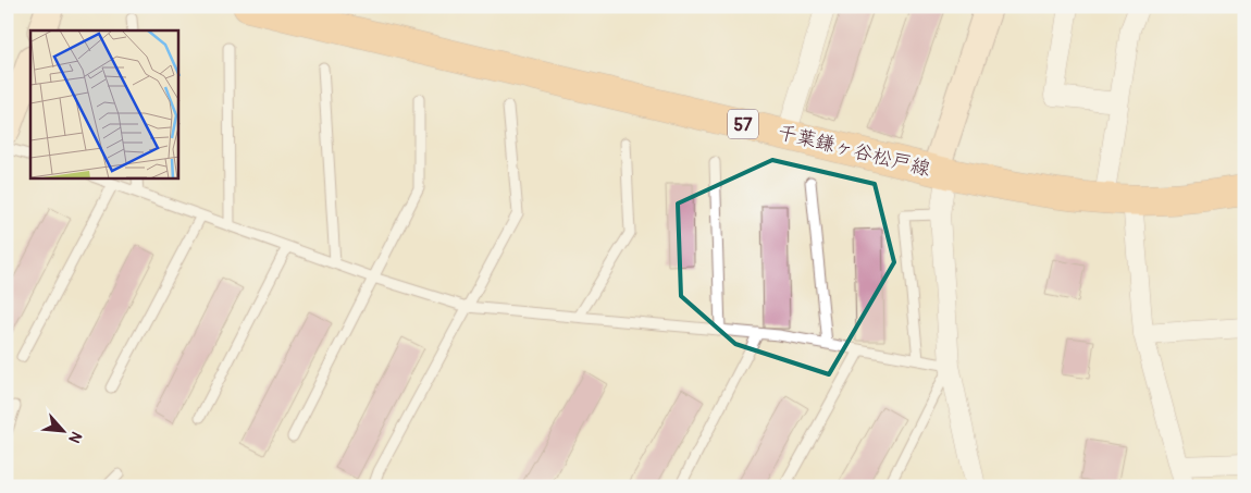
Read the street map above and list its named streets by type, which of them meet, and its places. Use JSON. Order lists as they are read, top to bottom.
{
  "streets": {
    "main road": ["57", "千葉鎌ヶ谷松戸線"]
  },
  "north": "bottom right"
}
